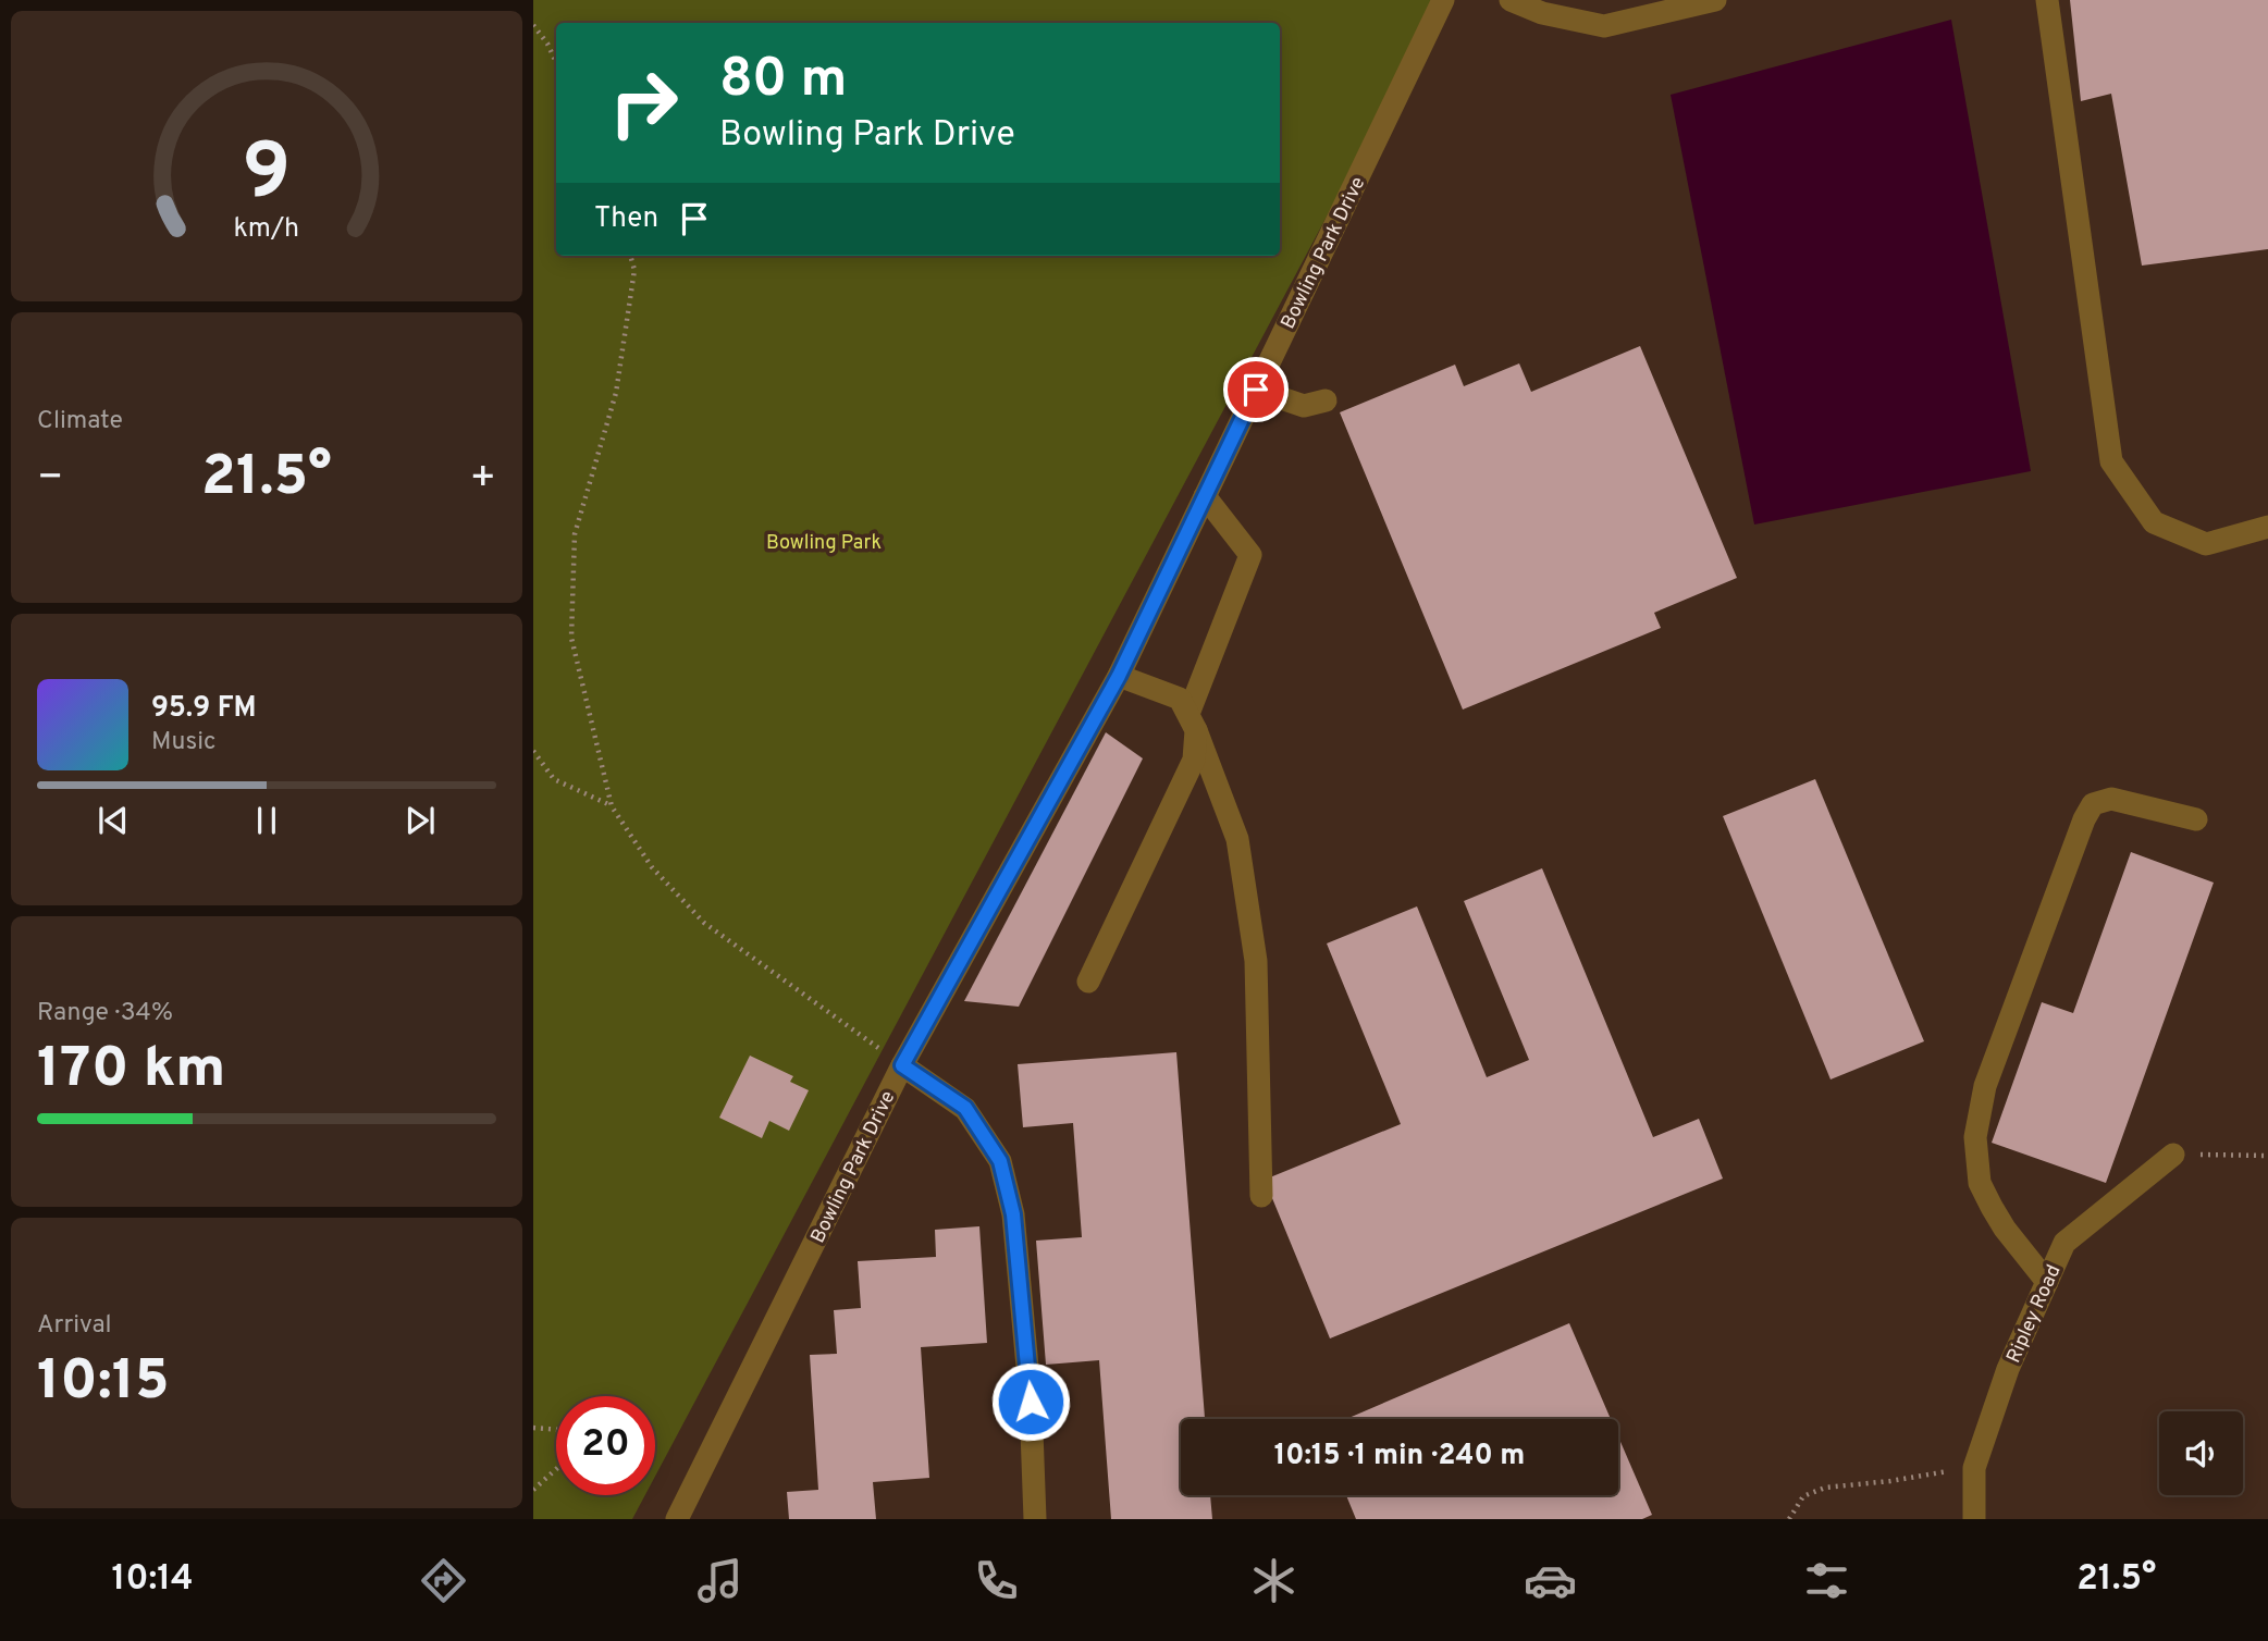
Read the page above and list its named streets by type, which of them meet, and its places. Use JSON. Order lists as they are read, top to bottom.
{
  "streets": {
    "street": ["Bowling Park Drive", "Ripley Road"]
  },
  "parks": ["Bowling Park"],
  "page": {
    "turn": ["80 m", "Bowling Park Drive"],
    "then": "Then",
    "tile": [
      "Climate",
      ["Range · 34%", "170 km"],
      ["Arrival", "10:15"]
    ],
    "heat": ["−", "21.5°", "+"],
    "song": ["95.9 FM", "Music"],
    "limit": "20",
    "trip": "10:15 · 1 min · 240 m",
    "tabs": ["10:14", "21.5°"],
    "gauge": ["9", "km/h"]
  }
}
